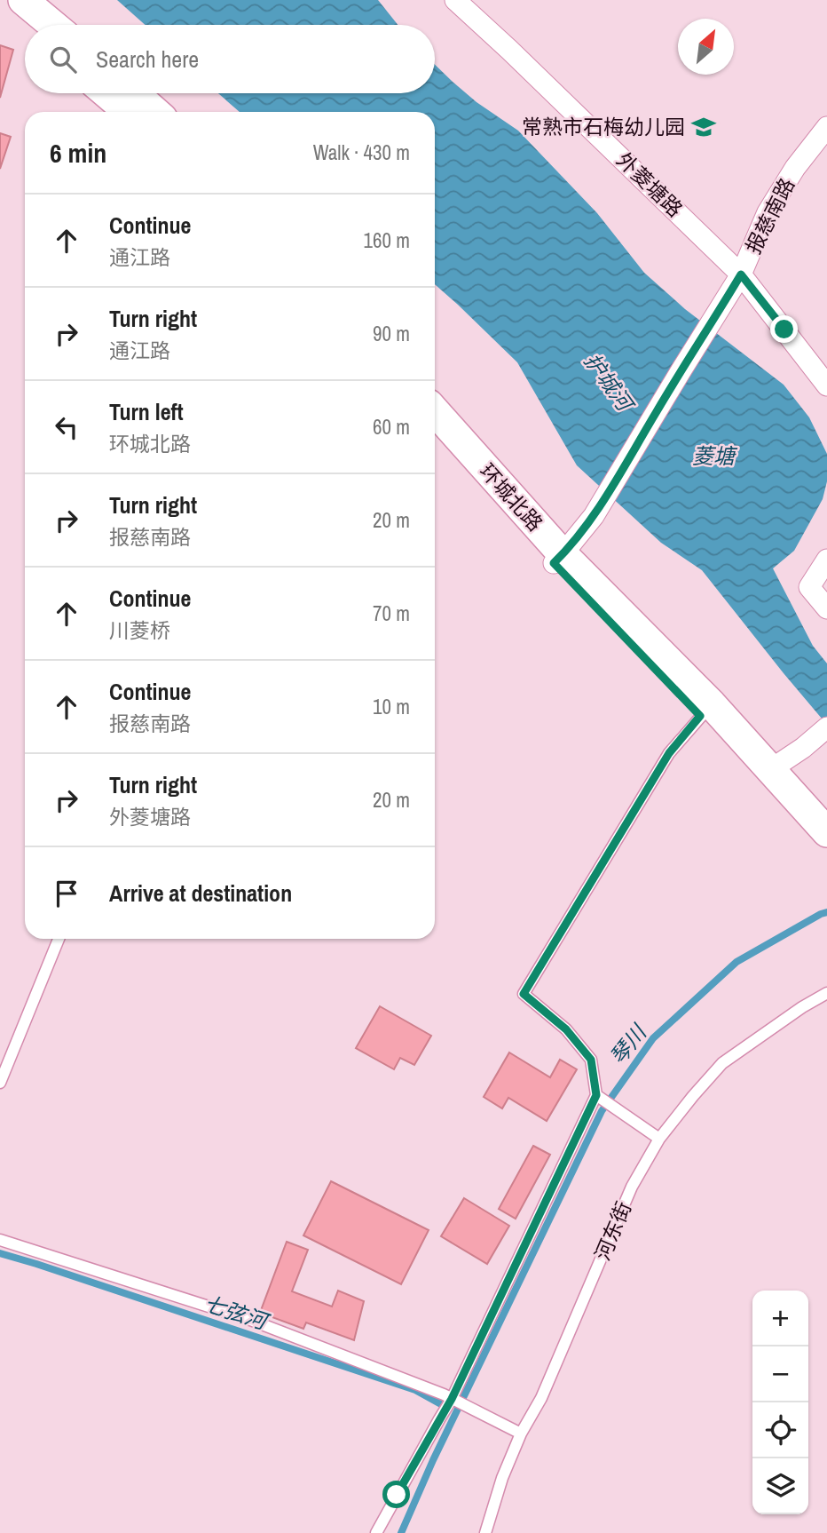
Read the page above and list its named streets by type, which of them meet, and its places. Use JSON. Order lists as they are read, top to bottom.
{
  "streets": {
    "main road": ["环城北路"],
    "street": ["外菱塘路", "报慈南路"],
    "lane": ["河东街"]
  },
  "crossings": [
    ["外菱塘路", "报慈南路"],
    ["报慈南路", "环城北路"]
  ],
  "water": [
    "护城河",
    "菱塘",
    "琴川",
    "七弦河"
  ],
  "places": {
    "school or university": ["常熟市石梅幼儿园"]
  },
  "north": "top right",
  "page": {
    "search": "Search here",
    "heading": ["6 min", "Walk · 430 m"],
    "list": [
      ["Continue", "通江路", "160 m"],
      ["Turn right", "通江路", "90 m"],
      ["Turn left", "环城北路", "60 m"],
      ["Turn right", "报慈南路", "20 m"],
      ["Continue", "川菱桥", "70 m"],
      ["Continue", "报慈南路", "10 m"],
      ["Turn right", "外菱塘路", "20 m"],
      "Arrive at destination"
    ],
    "map_buttons": ["+", "−"]
  }
}
